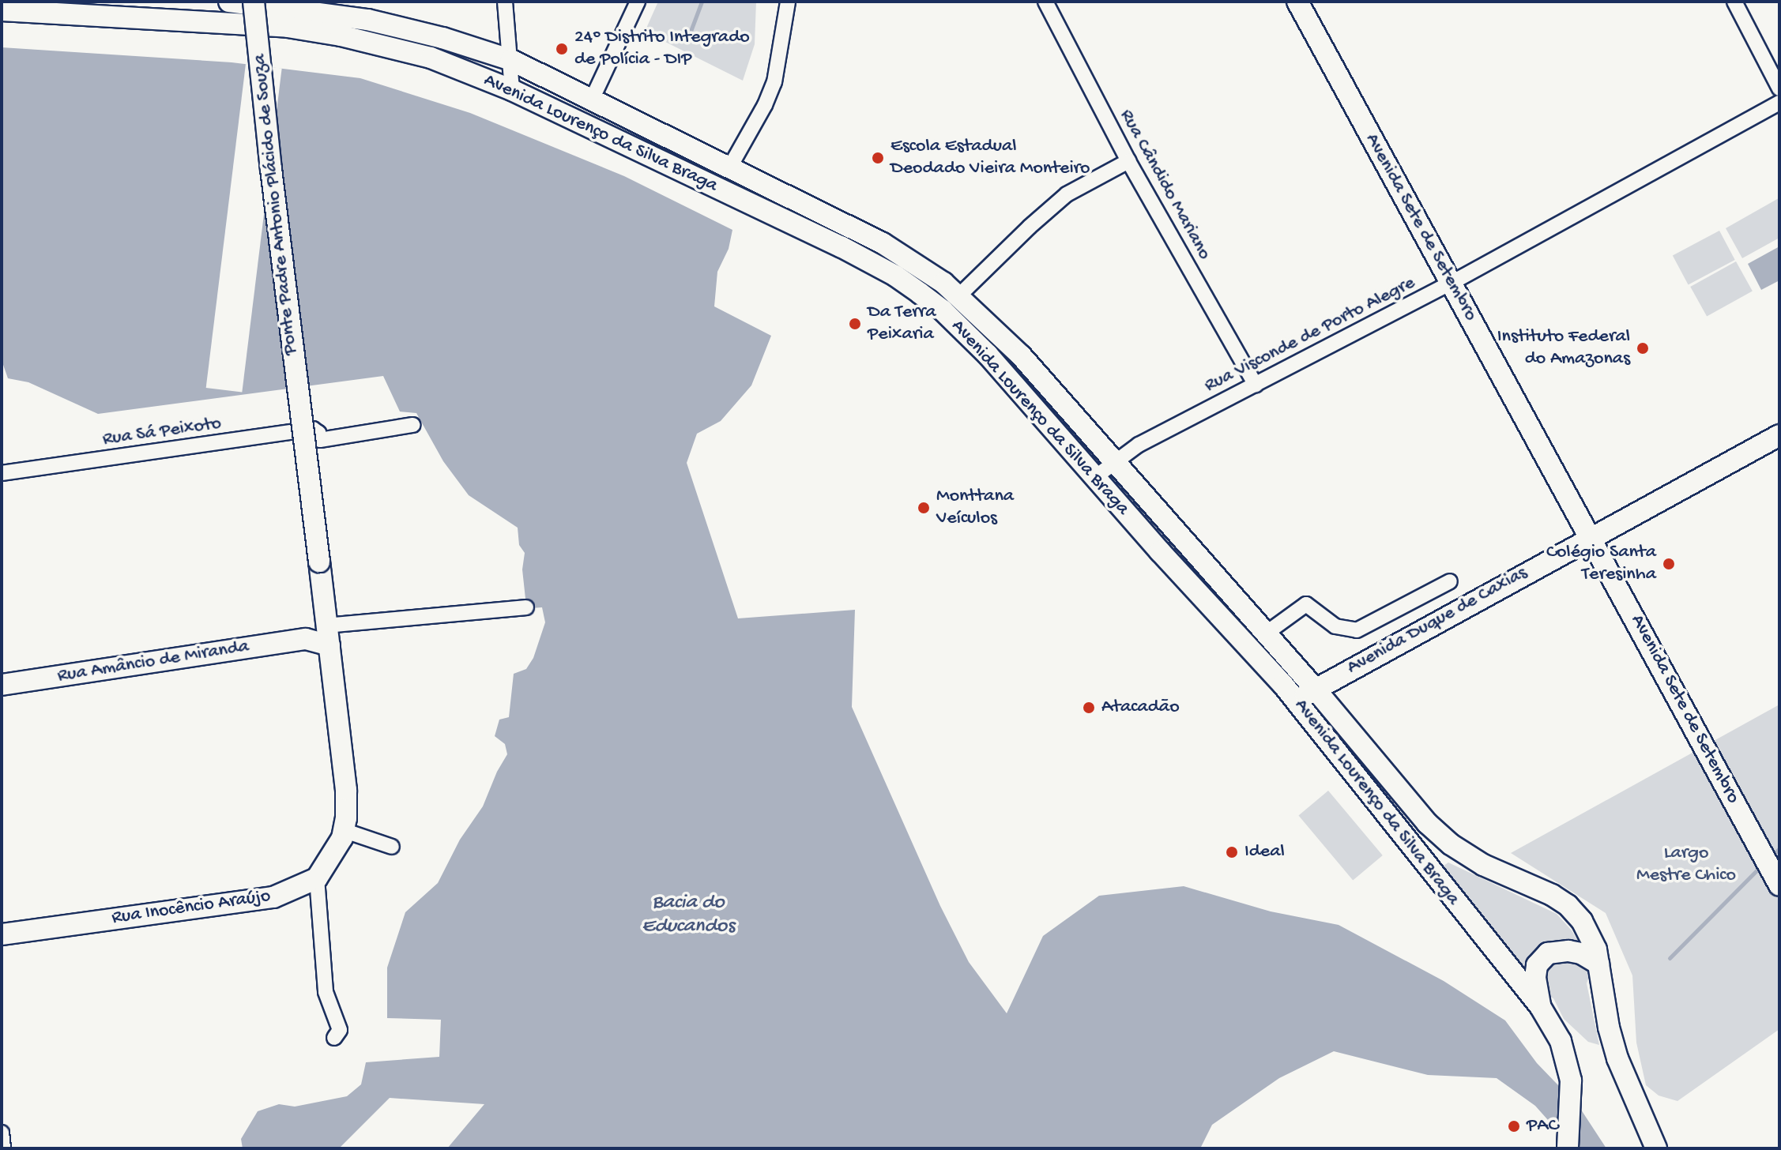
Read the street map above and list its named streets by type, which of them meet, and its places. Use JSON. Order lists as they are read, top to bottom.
{
  "streets": {
    "street": [
      "Avenida Lourenço da Silva Braga",
      "Rua Cândido Mariano",
      "Ponte Padre Antonio Plácido de Souza",
      "Avenida Sete de Setembro",
      "Rua Visconde de Porto Alegre",
      "Rua Sá Peixoto",
      "Avenida Duque de Caxias",
      "Rua Amâncio de Miranda",
      "Rua Inocêncio Araújo"
    ]
  },
  "crossings": [
    ["Avenida Lourenço da Silva Braga", "Rua Visconde de Porto Alegre"],
    ["Avenida Lourenço da Silva Braga", "Avenida Duque de Caxias"],
    ["Rua Cândido Mariano", "Rua Visconde de Porto Alegre"],
    ["Ponte Padre Antonio Plácido de Souza", "Rua Amâncio de Miranda"],
    ["Avenida Sete de Setembro", "Rua Visconde de Porto Alegre"],
    ["Avenida Sete de Setembro", "Avenida Duque de Caxias"]
  ],
  "water": ["Bacia do Educandos"],
  "parks": ["Largo Mestre Chico"],
  "places": [
    "24º Distrito Integrado de Polícia - DIP",
    "Escola Estadual Deodado Vieira Monteiro",
    "Da Terra Peixaria",
    "Instituto Federal do Amazonas",
    "Monttana Veículos",
    "Colégio Santa Teresinha",
    "Atacadão",
    "Ideal",
    "PAC"
  ]
}
